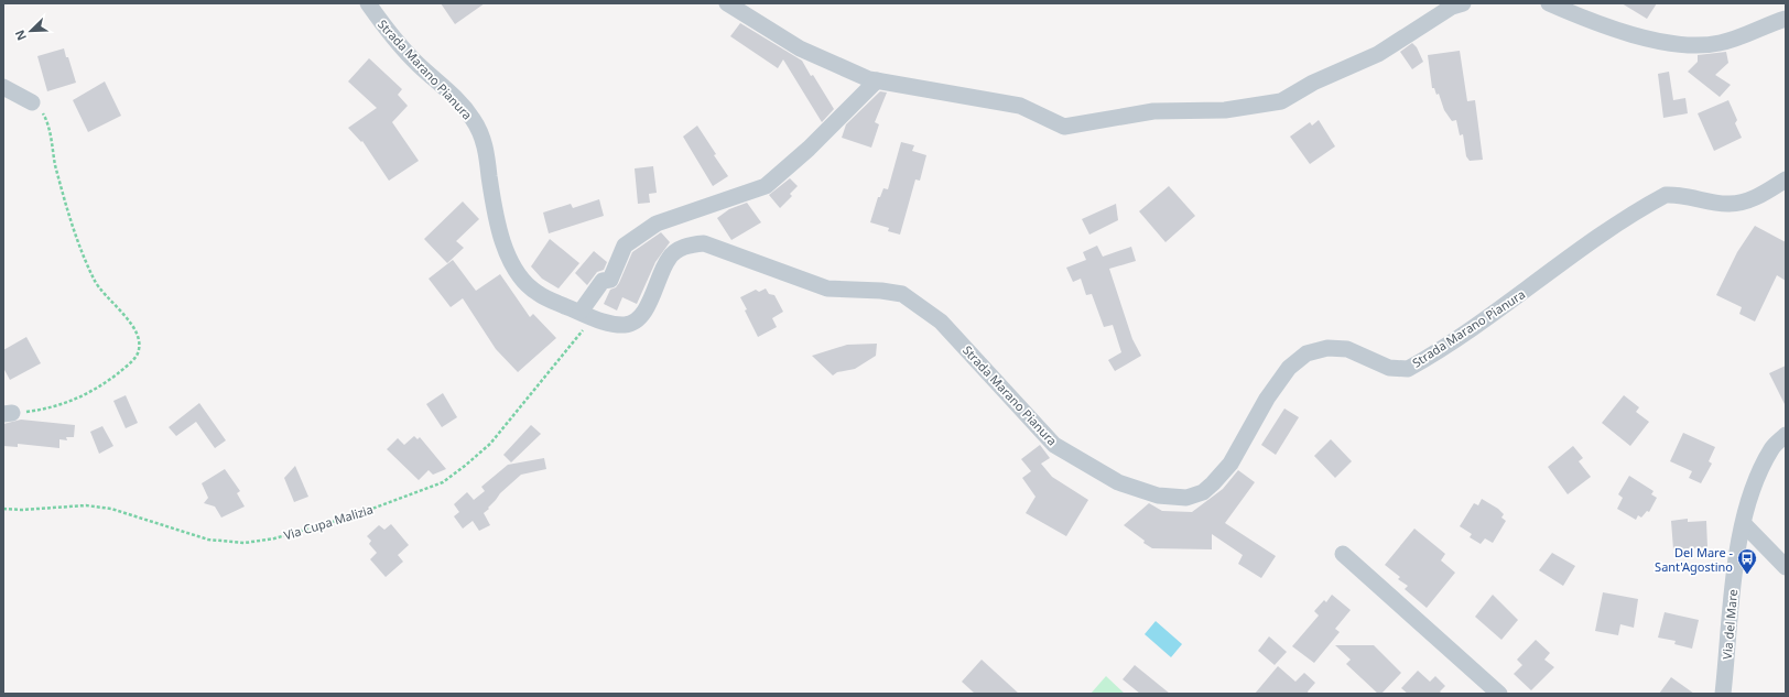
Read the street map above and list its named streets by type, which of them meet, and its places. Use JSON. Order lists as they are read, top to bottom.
{
  "streets": {
    "street": ["Strada Marano Pianura", "Via del Mare"],
    "path": ["Via Cupa Malizia"]
  },
  "crossings": [
    ["Strada Marano Pianura", "Via Cupa Malizia"]
  ],
  "places": {
    "bus stop": ["Del Mare - Sant'Agostino"]
  },
  "north": "bottom left"
}
